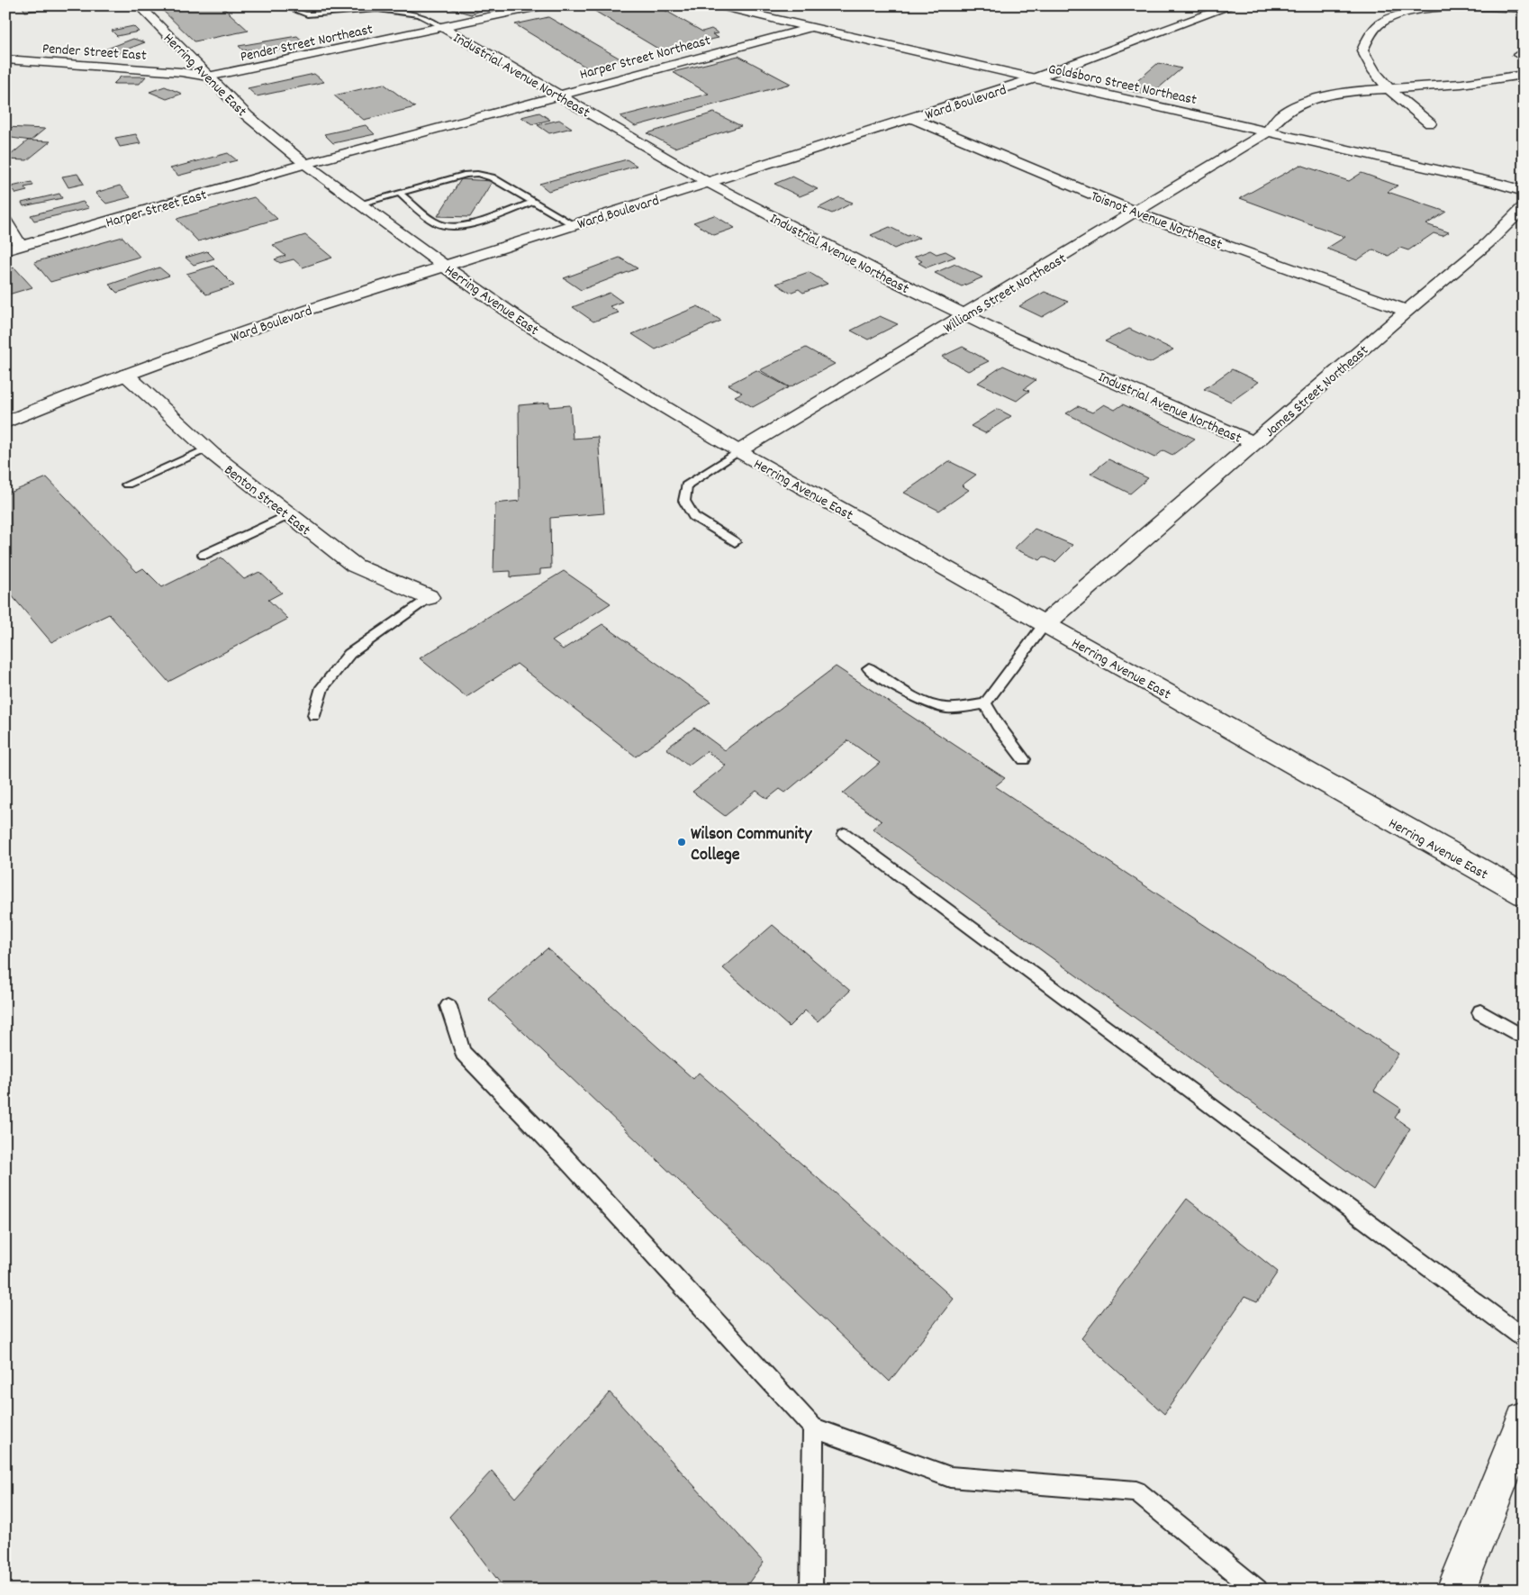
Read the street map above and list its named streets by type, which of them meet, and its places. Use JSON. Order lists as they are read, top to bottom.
{
  "streets": {
    "street": [
      "Pender Street Northeast",
      "Pender Street East",
      "Harper Street Northeast",
      "Herring Avenue East",
      "Industrial Avenue Northeast",
      "Goldsboro Street Northeast",
      "Ward Boulevard",
      "Harper Street East",
      "Toisnot Avenue Northeast",
      "Williams Street Northeast",
      "James Street Northeast",
      "Benton Street East"
    ]
  },
  "crossings": [
    ["Pender Street Northeast", "Pender Street East"],
    ["Pender Street Northeast", "Herring Avenue East"],
    ["Pender Street Northeast", "Industrial Avenue Northeast"],
    ["Pender Street East", "Herring Avenue East"],
    ["Harper Street Northeast", "Herring Avenue East"],
    ["Harper Street Northeast", "Industrial Avenue Northeast"],
    ["Harper Street Northeast", "Goldsboro Street Northeast"],
    ["Harper Street Northeast", "Harper Street East"],
    ["Herring Avenue East", "Ward Boulevard"],
    ["Herring Avenue East", "Harper Street East"],
    ["Herring Avenue East", "Williams Street Northeast"],
    ["Herring Avenue East", "James Street Northeast"],
    ["Industrial Avenue Northeast", "Ward Boulevard"],
    ["Industrial Avenue Northeast", "Williams Street Northeast"],
    ["Industrial Avenue Northeast", "James Street Northeast"],
    ["Goldsboro Street Northeast", "Ward Boulevard"],
    ["Goldsboro Street Northeast", "Williams Street Northeast"],
    ["Ward Boulevard", "Toisnot Avenue Northeast"],
    ["Ward Boulevard", "Benton Street East"],
    ["Toisnot Avenue Northeast", "Williams Street Northeast"],
    ["Toisnot Avenue Northeast", "James Street Northeast"]
  ],
  "places": ["Wilson Community College"]
}
